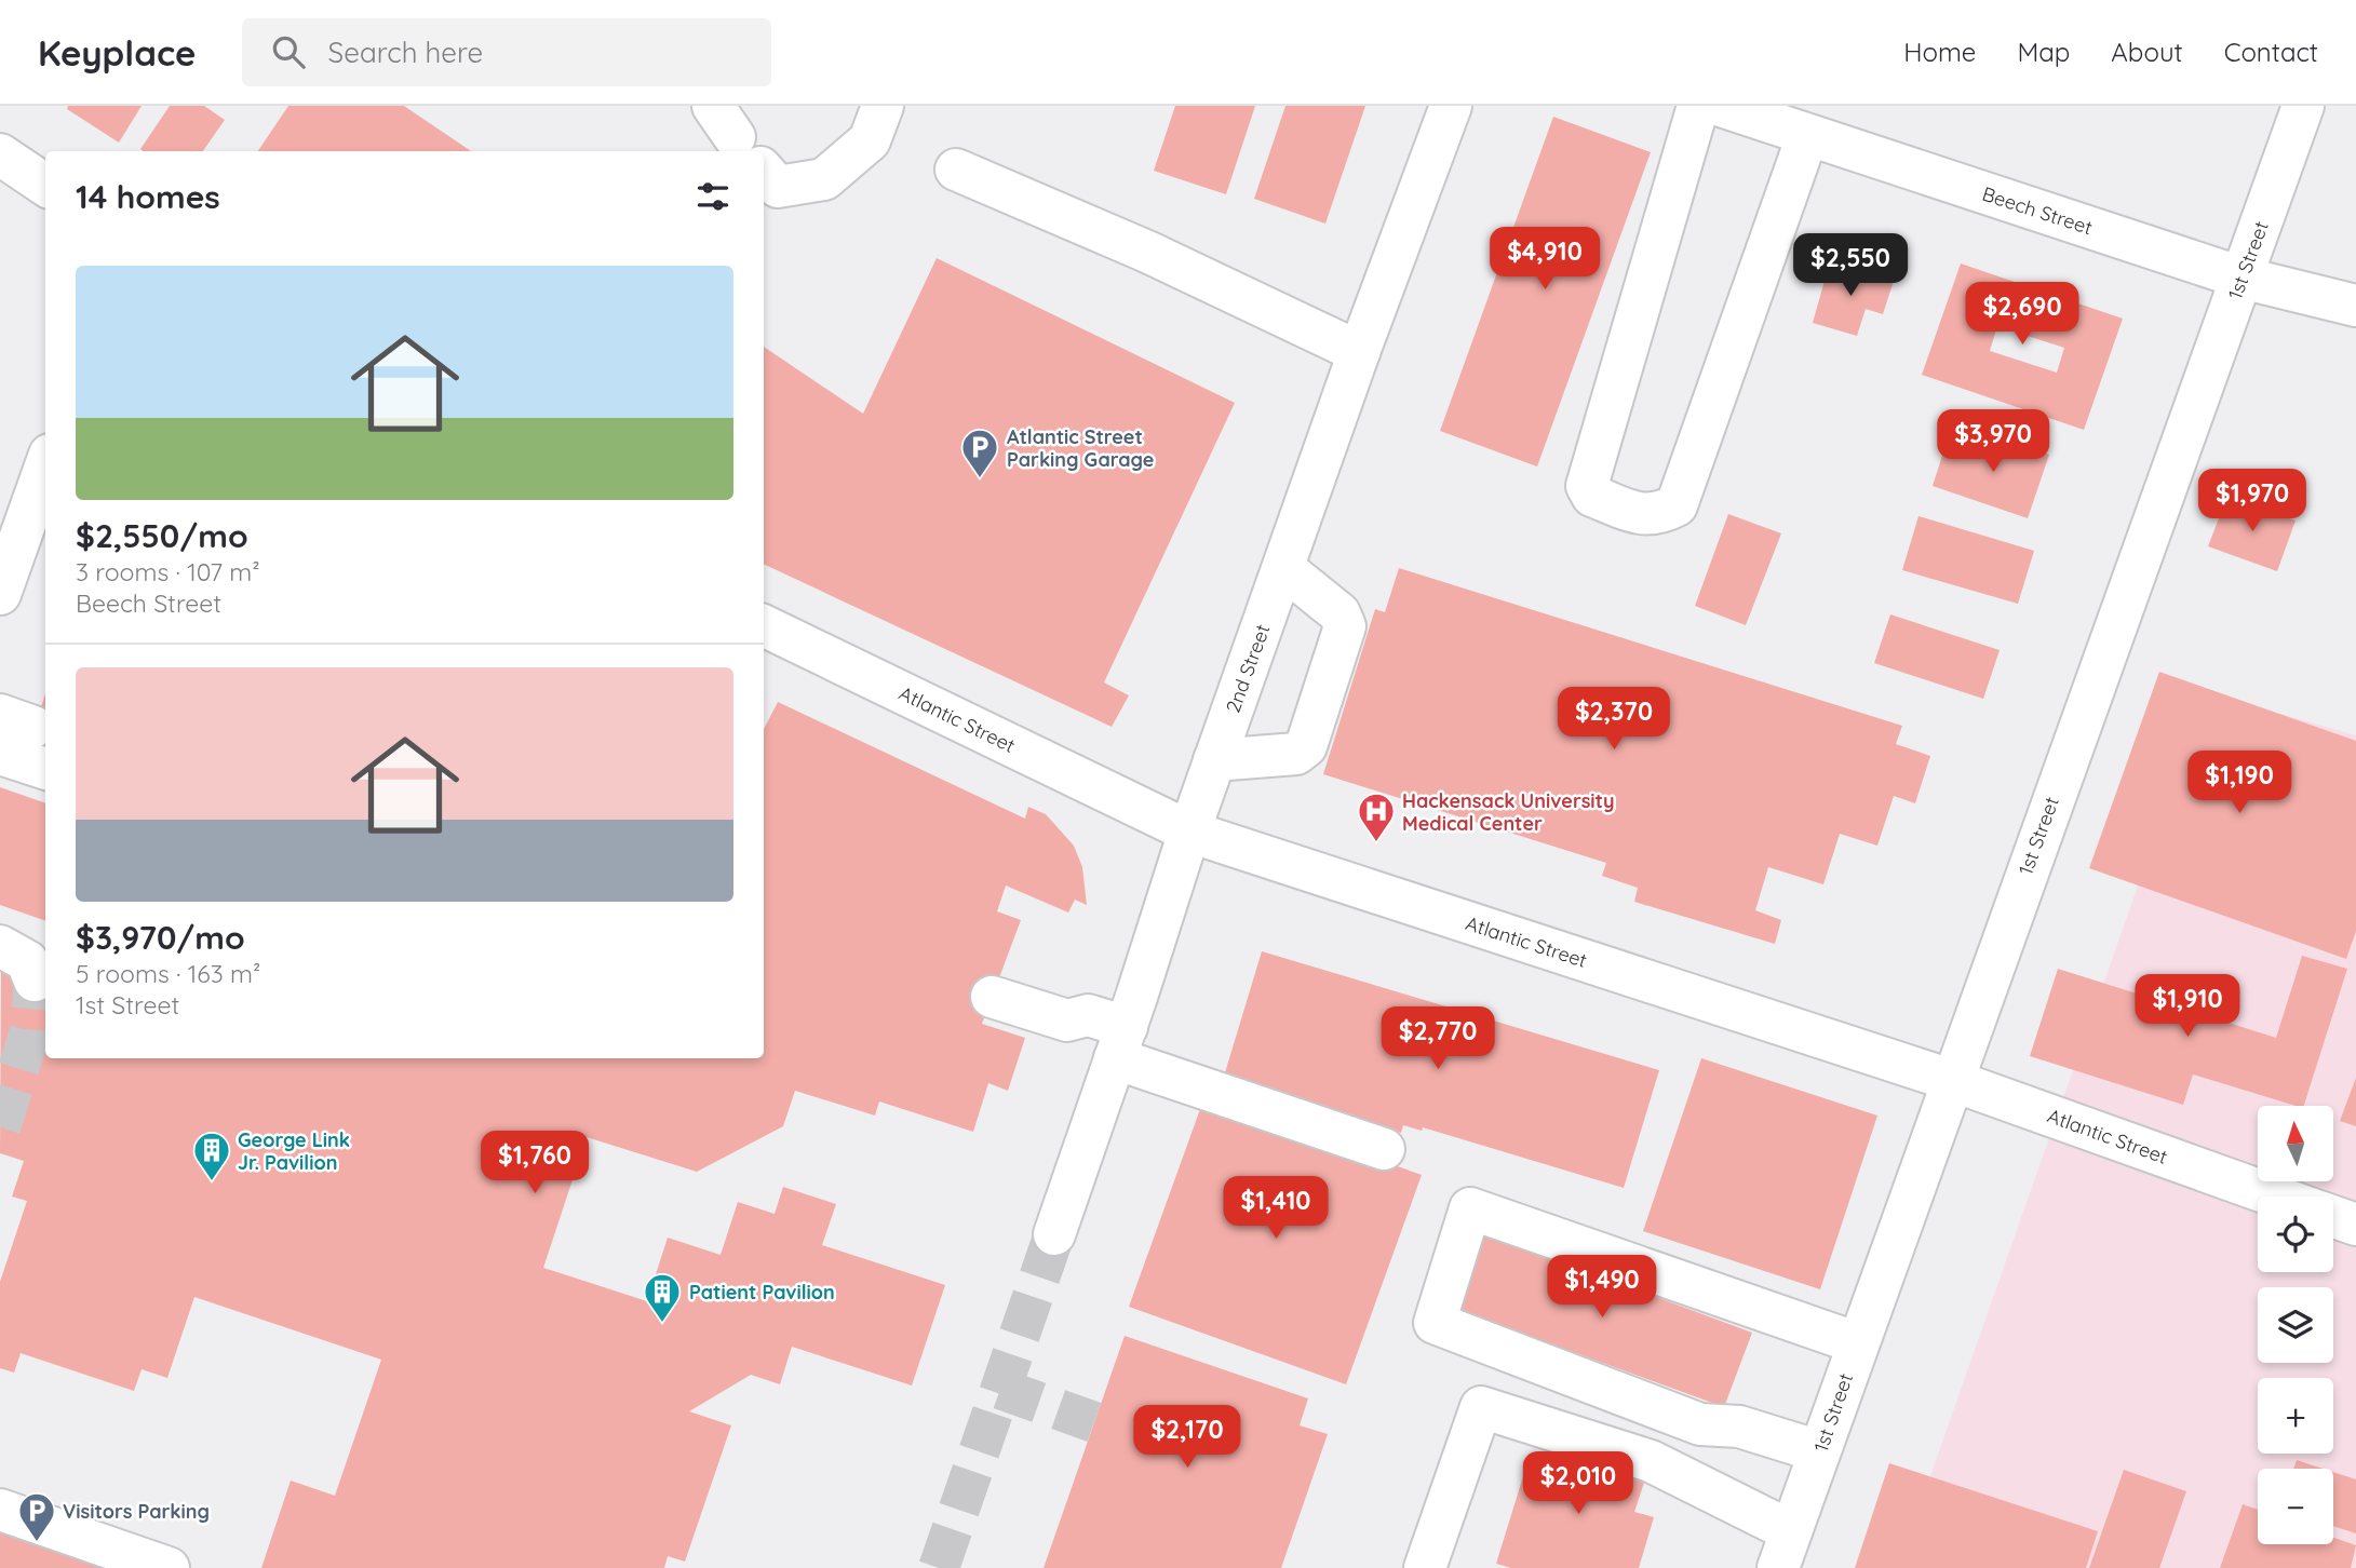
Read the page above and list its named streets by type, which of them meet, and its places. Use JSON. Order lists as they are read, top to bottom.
{
  "streets": {
    "street": [
      "Beech Street",
      "1st Street",
      "2nd Street",
      "Atlantic Street"
    ]
  },
  "crossings": [
    ["Beech Street", "1st Street"],
    ["1st Street", "Atlantic Street"],
    ["2nd Street", "Atlantic Street"]
  ],
  "places": {
    "parking": ["Atlantic Street Parking Garage", "Visitors Parking"],
    "hospital": ["Hackensack University Medical Center"],
    "building": ["George Link Jr. Pavilion", "Patient Pavilion"]
  },
  "north": "top",
  "page": {
    "header": "Keyplace",
    "search": "Search here",
    "nav": [
      "Home",
      "Map",
      "About",
      "Contact"
    ],
    "heading": "14 homes",
    "price": [
      "$4,910",
      "$2,550",
      "$2,690",
      "$3,970",
      "$1,970",
      "$2,370",
      "$1,190",
      "$1,910",
      "$2,770",
      "$1,760",
      "$1,410",
      "$1,490",
      "$2,170",
      "$2,010"
    ],
    "list": [
      {
        "name": "$2,550/mo",
        "note": "3 rooms · 107 m² · Beech Street"
      },
      {
        "name": "$3,970/mo",
        "note": "5 rooms · 163 m² · 1st Street"
      }
    ],
    "map_buttons": ["+", "−"]
  }
}
